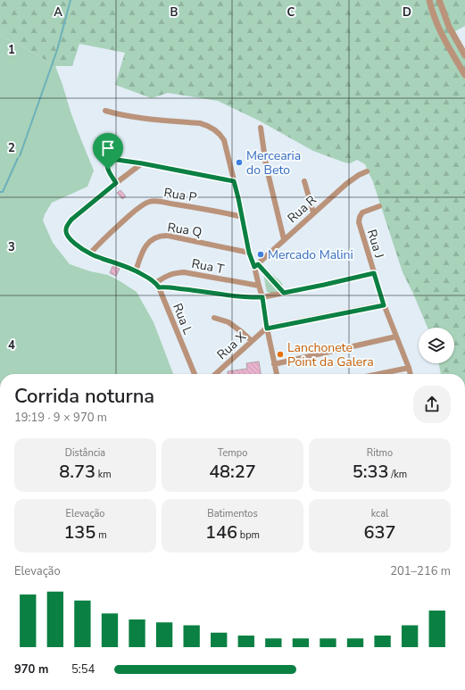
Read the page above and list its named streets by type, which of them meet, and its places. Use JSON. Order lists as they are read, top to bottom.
{
  "streets": {
    "street": [
      "Rua P",
      "Rua R",
      "Rua Q",
      "Rua J",
      "Rua T",
      "Rua L",
      "Rua X"
    ]
  },
  "crossings": [
    ["Rua T", "Rua L"]
  ],
  "places": ["Mercearia do Beto", "Mercado Malini", "Lanchonete Point da Galera"],
  "page": {
    "heading": ["Corrida noturna", "19:19 · 9 × 970 m"],
    "stats": [
      ["Distância", "8.73 km"],
      ["Tempo", "48:27"],
      ["Ritmo", "5:33 /km"],
      ["Elevação", "135 m"],
      ["Batimentos", "146 bpm"],
      ["kcal", "637"]
    ],
    "chart": ["Elevação", "201–216 m"],
    "list": [
      {
        "name": "970 m",
        "note": "5:54"
      }
    ]
  },
  "grid": {
    "columns": [
      "A",
      "B",
      "C",
      "D"
    ],
    "rows": [
      "1",
      "2",
      "3",
      "4"
    ]
  }
}
